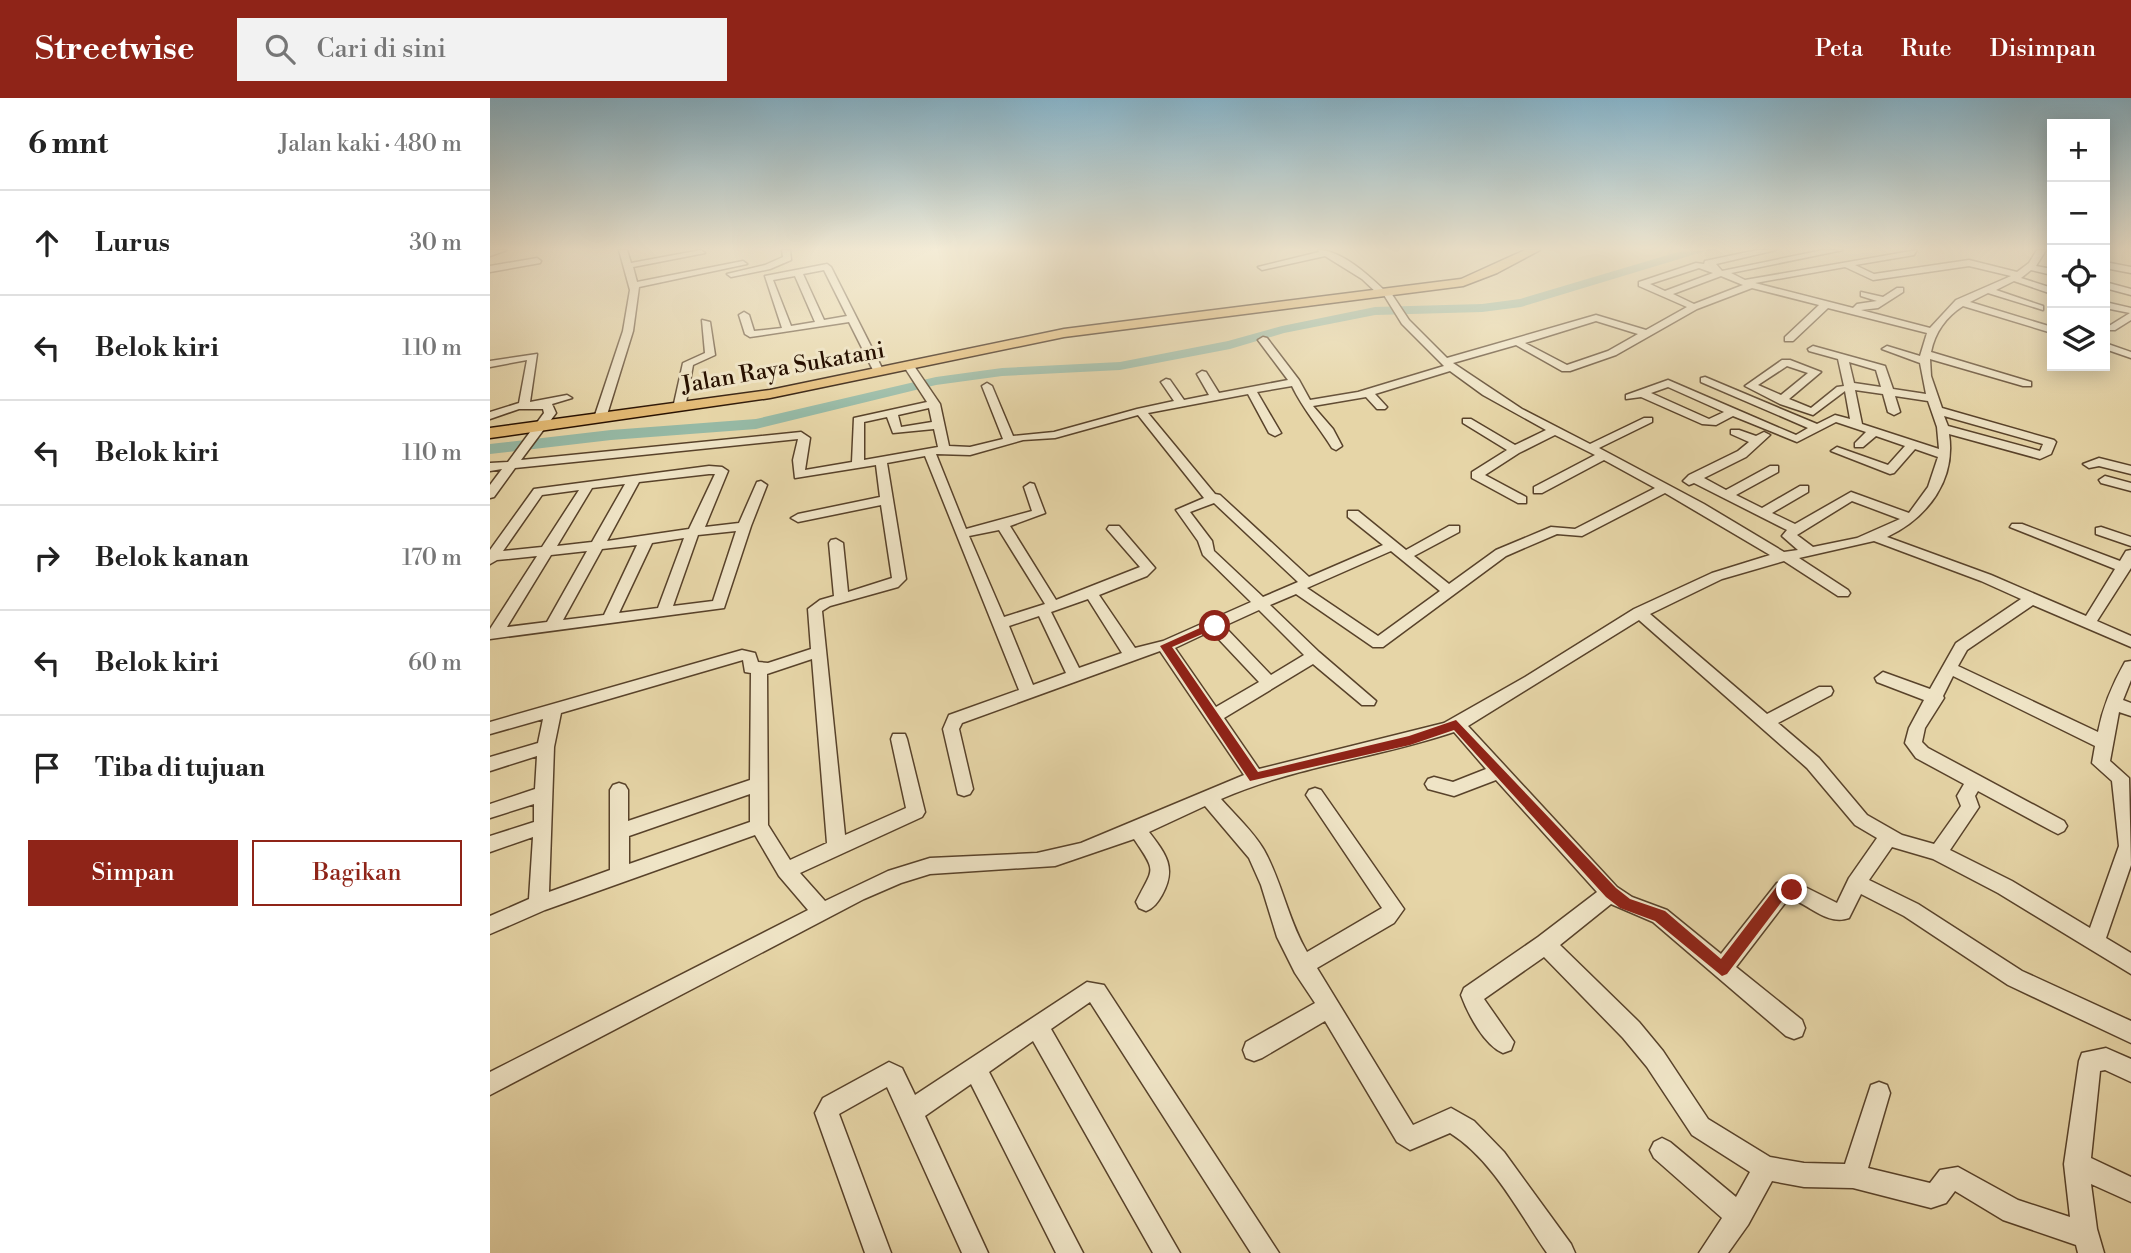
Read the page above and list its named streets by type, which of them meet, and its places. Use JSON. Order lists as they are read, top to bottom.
{
  "streets": {
    "main road": ["Jalan Raya Sukatani"]
  },
  "page": {
    "header": "Streetwise",
    "search": "Cari di sini",
    "nav": ["Peta", "Rute", "Disimpan"],
    "heading": ["6 mnt", "Jalan kaki · 480 m"],
    "map_buttons": ["+", "−"],
    "list": [
      ["Lurus", "30 m"],
      ["Belok kiri", "110 m"],
      ["Belok kiri", "110 m"],
      ["Belok kanan", "170 m"],
      ["Belok kiri", "60 m"],
      "Tiba di tujuan"
    ],
    "buttons": ["Simpan", "Bagikan"]
  }
}
